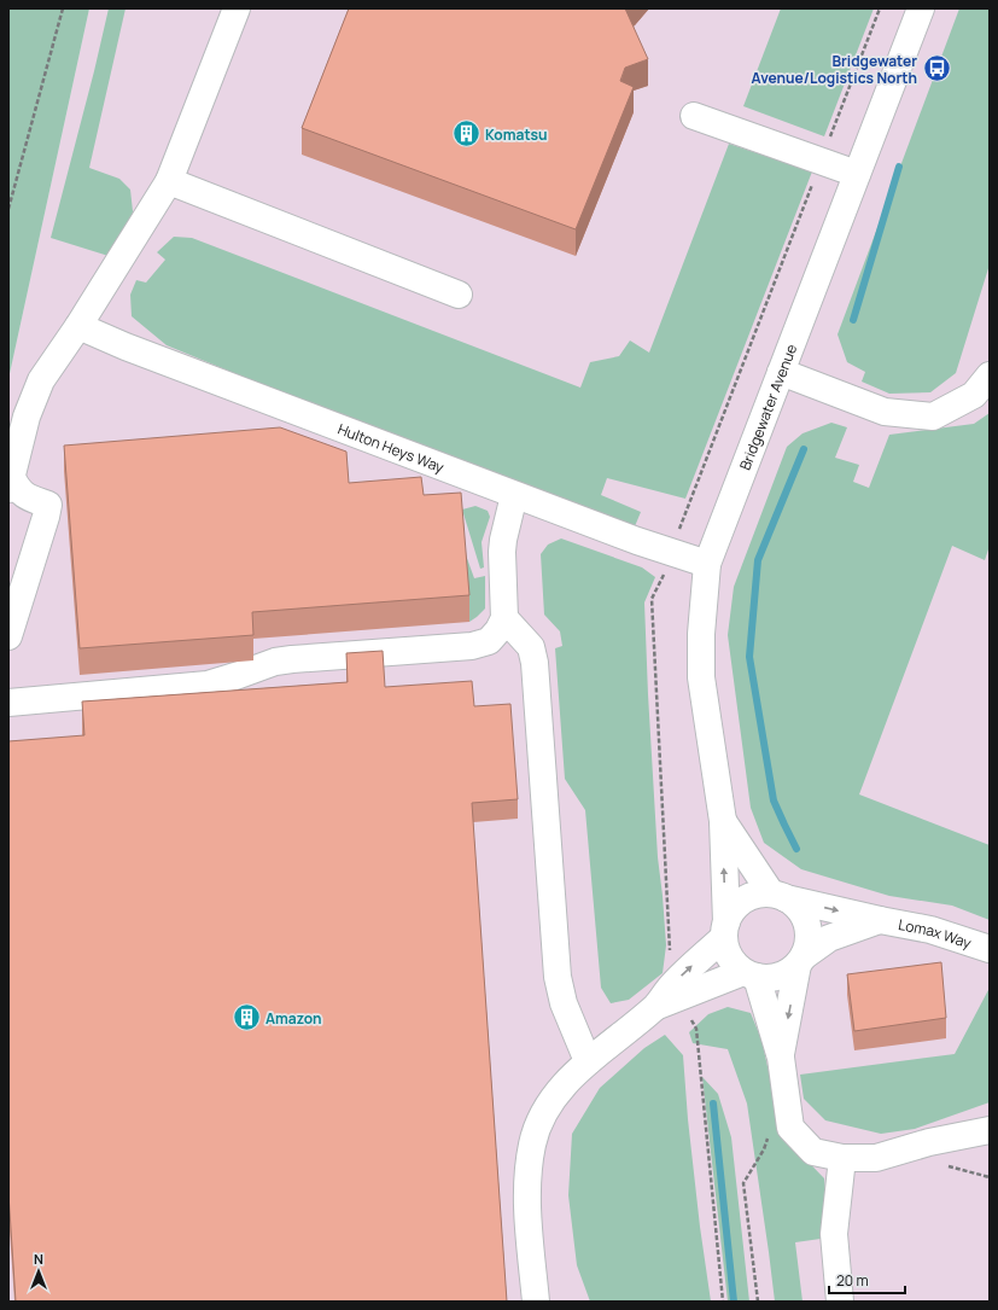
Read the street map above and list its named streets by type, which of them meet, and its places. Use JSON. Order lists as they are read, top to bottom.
{
  "streets": {
    "street": ["Bridgewater Avenue", "Hulton Heys Way", "Lomax Way"]
  },
  "crossings": [
    ["Bridgewater Avenue", "Hulton Heys Way"],
    ["Bridgewater Avenue", "Lomax Way"]
  ],
  "places": {
    "bus stop": ["Bridgewater Avenue/Logistics North"],
    "building": ["Komatsu", "Amazon"]
  },
  "scale_bar": "20 m",
  "north": "top"
}
